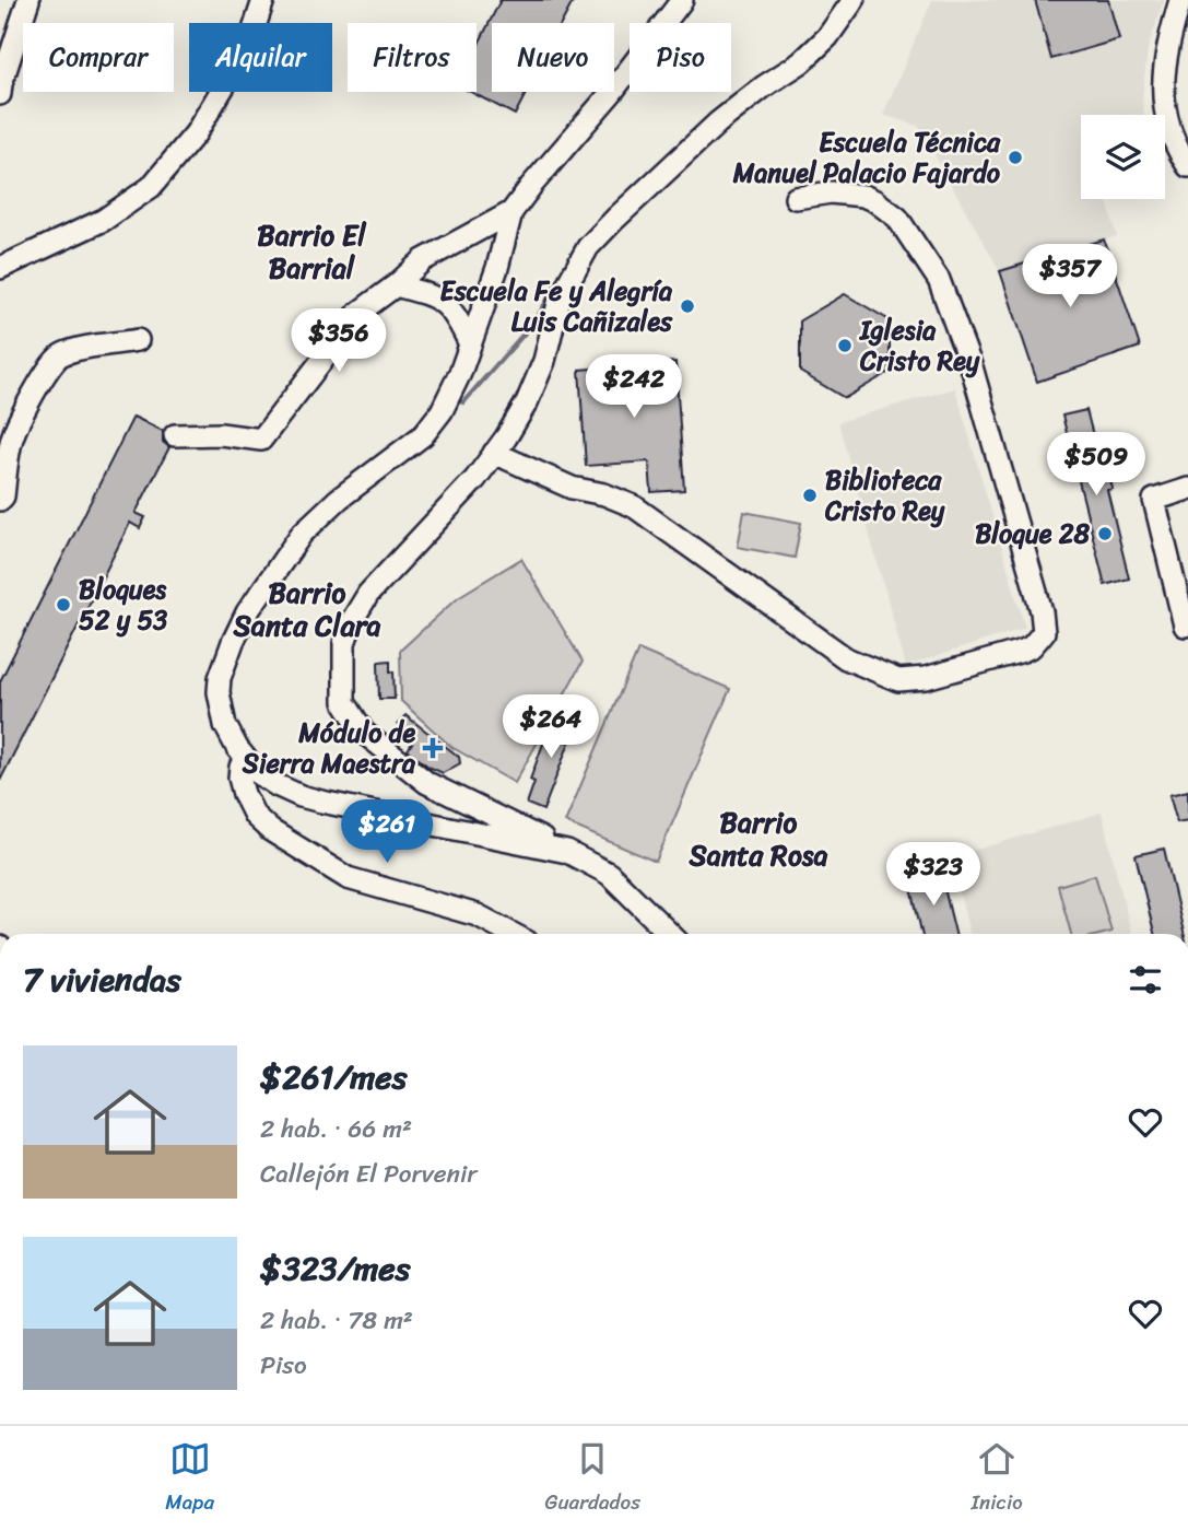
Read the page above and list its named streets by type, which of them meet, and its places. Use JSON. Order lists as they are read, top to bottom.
{
  "districts": ["Barrio El Barrial", "Barrio Santa Clara", "Barrio Santa Rosa"],
  "places": {
    "other": [
      "Escuela Técnica Manuel Palacio Fajardo",
      "Escuela Fe y Alegría Luis Cañizales",
      "Iglesia Cristo Rey",
      "Biblioteca Cristo Rey",
      "Bloque 28",
      "Bloques 52 y 53"
    ],
    "health": ["Módulo de Sierra Maestra"]
  },
  "page": {
    "chip": [
      "Comprar",
      "Alquilar",
      "Filtros",
      "Nuevo",
      "Piso"
    ],
    "price": [
      "$357",
      "$356",
      "$242",
      "$509",
      "$264",
      "$261",
      "$323"
    ],
    "heading": "7 viviendas",
    "list": [
      {
        "name": "$261/mes",
        "note": "2 hab. · 66 m² · Callejón El Porvenir"
      },
      {
        "name": "$323/mes",
        "note": "2 hab. · 78 m² · Piso"
      }
    ],
    "tabs": ["Mapa", "Guardados", "Inicio"]
  }
}
